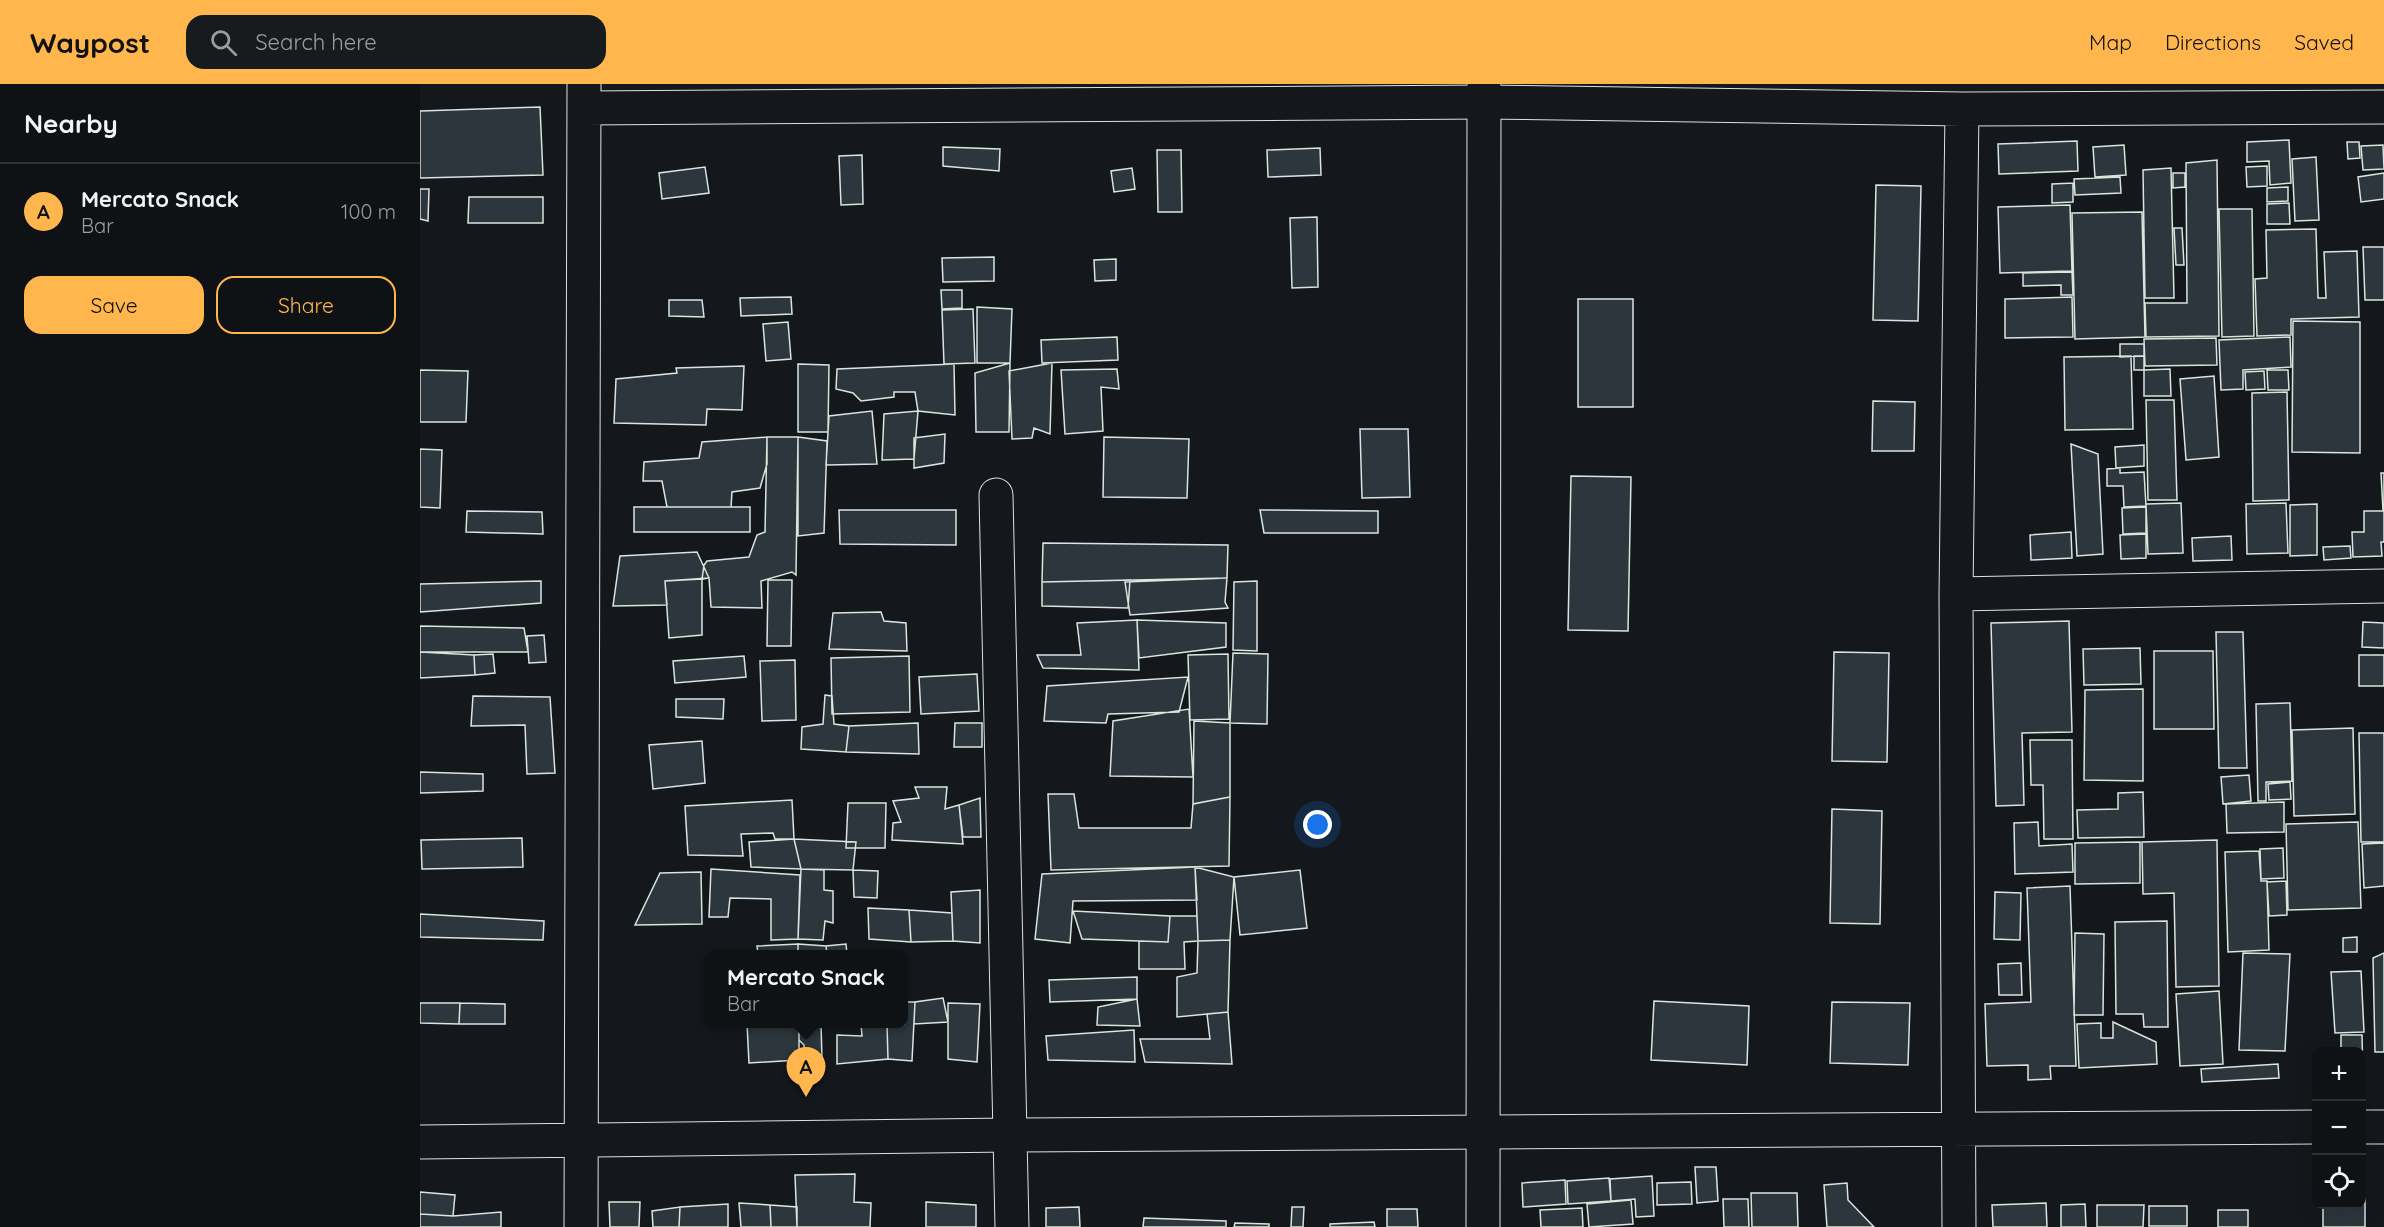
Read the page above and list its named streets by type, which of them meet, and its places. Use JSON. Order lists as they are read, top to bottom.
{
  "page": {
    "header": "Waypost",
    "search": "Search here",
    "nav": ["Map", "Directions", "Saved"],
    "heading": "Nearby",
    "list": [
      {
        "mark": "A",
        "name": "Mercato Snack",
        "note": "Bar",
        "value": "100 m"
      }
    ],
    "buttons": ["Save", "Share"],
    "popup": ["Mercato Snack", "Bar"],
    "map_buttons": ["+", "−"],
    "pins": "A"
  }
}
